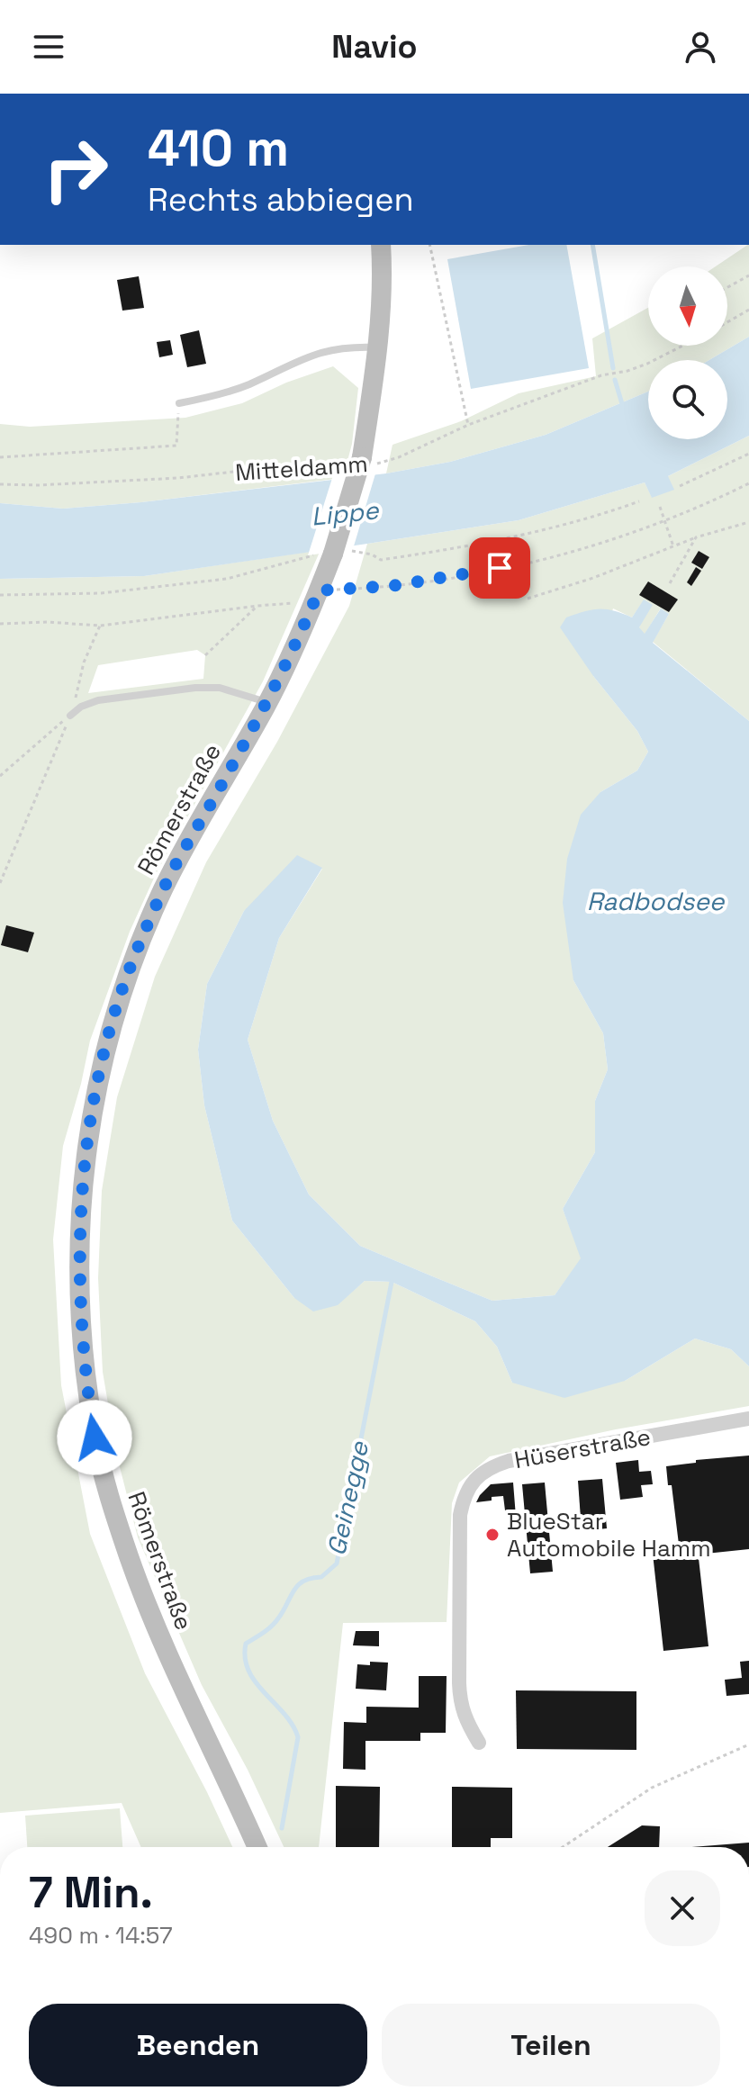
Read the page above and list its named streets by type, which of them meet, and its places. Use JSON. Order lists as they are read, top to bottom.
{
  "streets": {
    "main road": ["Römerstraße"],
    "street": ["Hüserstraße"],
    "path": ["Mitteldamm"]
  },
  "crossings": [
    ["Mitteldamm", "Römerstraße"]
  ],
  "water": ["Lippe", "Radbodsee", "Geinegge"],
  "places": ["BlueStar Automobile Hamm"],
  "north": "bottom",
  "page": {
    "header": "Navio",
    "turn": ["410 m", "Rechts abbiegen"],
    "heading": ["7 Min.", "490 m · 14:57"],
    "buttons": ["Beenden", "Teilen"]
  }
}
